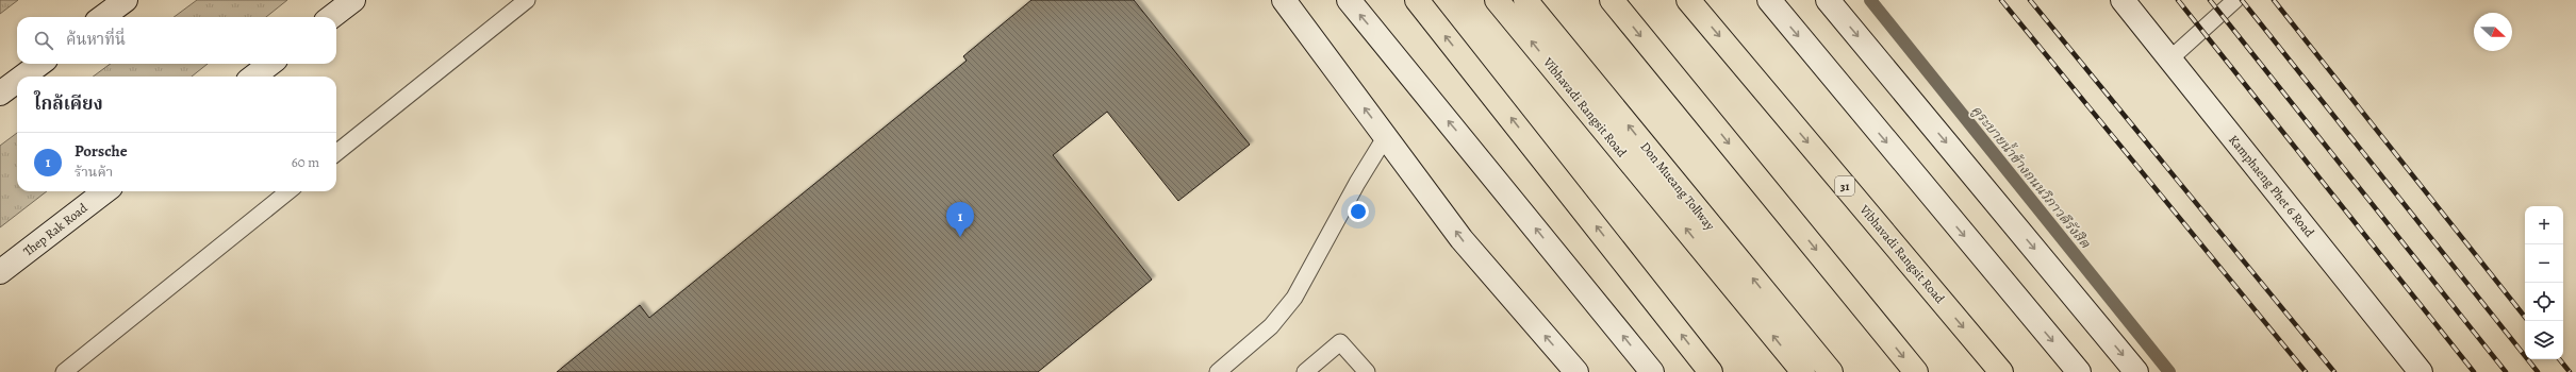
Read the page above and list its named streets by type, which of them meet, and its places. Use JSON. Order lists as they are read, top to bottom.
{
  "streets": {
    "highway": ["Vibhavadi Rangsit Road", "Don Mueang Tollway", "31"],
    "main road": ["Kamphaeng Phet 6 Road", "Thep Rak Road"]
  },
  "water": ["คูระบายน้ำข้างถนนวิภาวดีรังสิต"],
  "north": "right",
  "page": {
    "search": "ค้นหาที่นี่",
    "heading": "ใกล้เคียง",
    "list": [
      {
        "mark": "1",
        "name": "Porsche",
        "note": "ร้านค้า",
        "value": "60 m"
      }
    ],
    "pins": "1",
    "map_buttons": ["+", "−"]
  }
}
